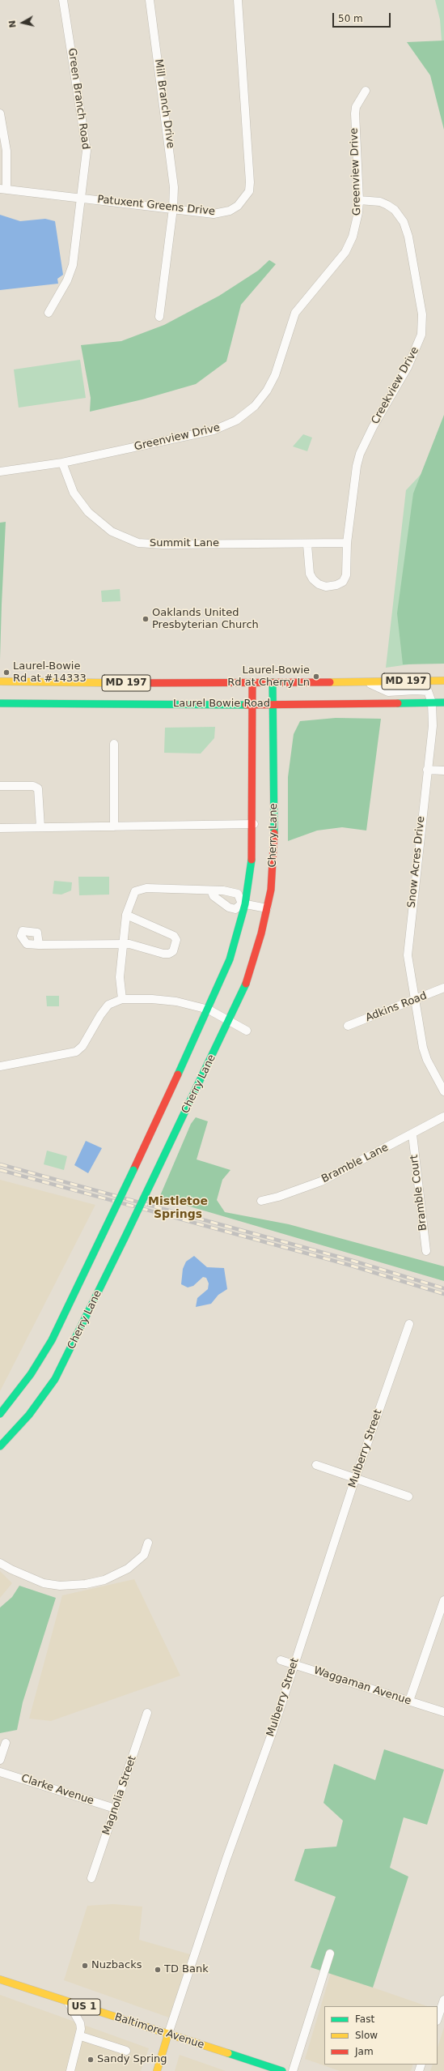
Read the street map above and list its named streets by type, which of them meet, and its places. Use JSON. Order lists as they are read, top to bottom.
{
  "streets": {
    "main road": [
      "MD 197",
      "Laurel Bowie Road",
      "Cherry Lane",
      "Mulberry Street",
      "US 1",
      "Baltimore Avenue"
    ],
    "street": [
      "Green Branch Road",
      "Mill Branch Drive",
      "Greenview Drive",
      "Patuxent Greens Drive",
      "Creekview Drive",
      "Summit Lane",
      "Snow Acres Drive",
      "Adkins Road",
      "Bramble Lane",
      "Bramble Court",
      "Waggaman Avenue",
      "Clarke Avenue",
      "Magnolia Street"
    ]
  },
  "crossings": [
    ["Green Branch Road", "Patuxent Greens Drive"],
    ["Mill Branch Drive", "Patuxent Greens Drive"],
    ["Greenview Drive", "Creekview Drive"],
    ["Greenview Drive", "Summit Lane"],
    ["Creekview Drive", "Summit Lane"],
    ["Laurel Bowie Road", "Cherry Lane"],
    ["Laurel Bowie Road", "Snow Acres Drive"],
    ["Snow Acres Drive", "Adkins Road"],
    ["Bramble Lane", "Bramble Court"],
    ["Mulberry Street", "Waggaman Avenue"],
    ["Mulberry Street", "Baltimore Avenue"],
    ["Clarke Avenue", "Magnolia Street"]
  ],
  "districts": ["Mistletoe Springs"],
  "places": [
    "Oaklands United Presbyterian Church",
    "Laurel-Bowie Rd at #14333",
    "Laurel-Bowie Rd at Cherry Ln",
    "Nuzbacks",
    "TD Bank",
    "Sandy Spring"
  ],
  "legend": ["Fast", "Slow", "Jam"],
  "scale_bar": "50 m",
  "north": "left"
}
